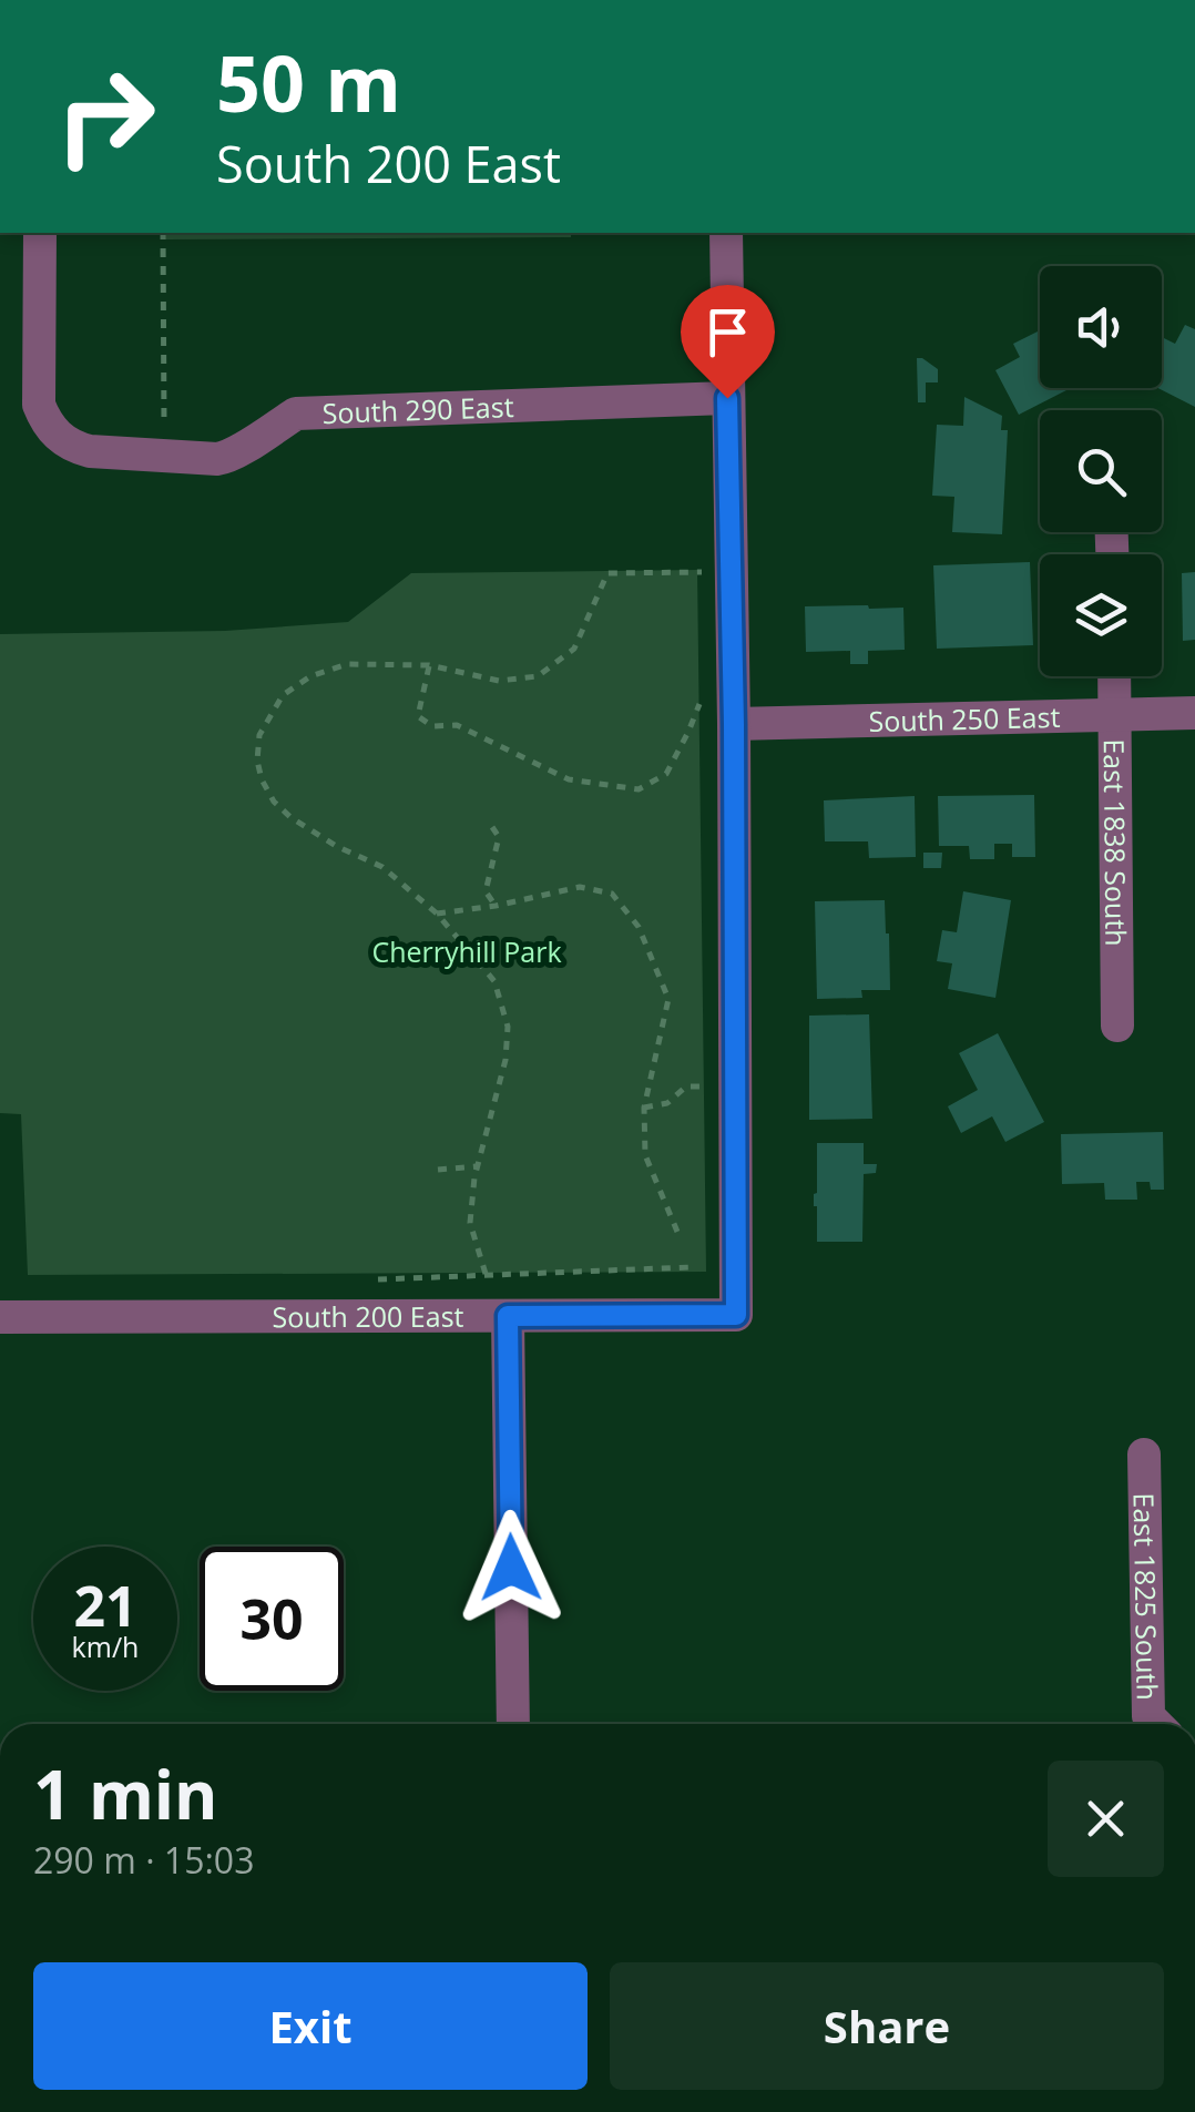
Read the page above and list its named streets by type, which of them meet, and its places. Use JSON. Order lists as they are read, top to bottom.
{
  "streets": {
    "street": [
      "South 290 East",
      "South 250 East",
      "East 1838 South",
      "South 200 East",
      "East 1825 South"
    ]
  },
  "crossings": [
    ["South 250 East", "East 1838 South"],
    ["South 250 East", "South 200 East"]
  ],
  "parks": ["Cherryhill Park"],
  "page": {
    "turn": ["50 m", "South 200 East"],
    "speed": "21 km/h",
    "limit": "30",
    "heading": ["1 min", "290 m · 15:03"],
    "buttons": ["Exit", "Share"]
  }
}
